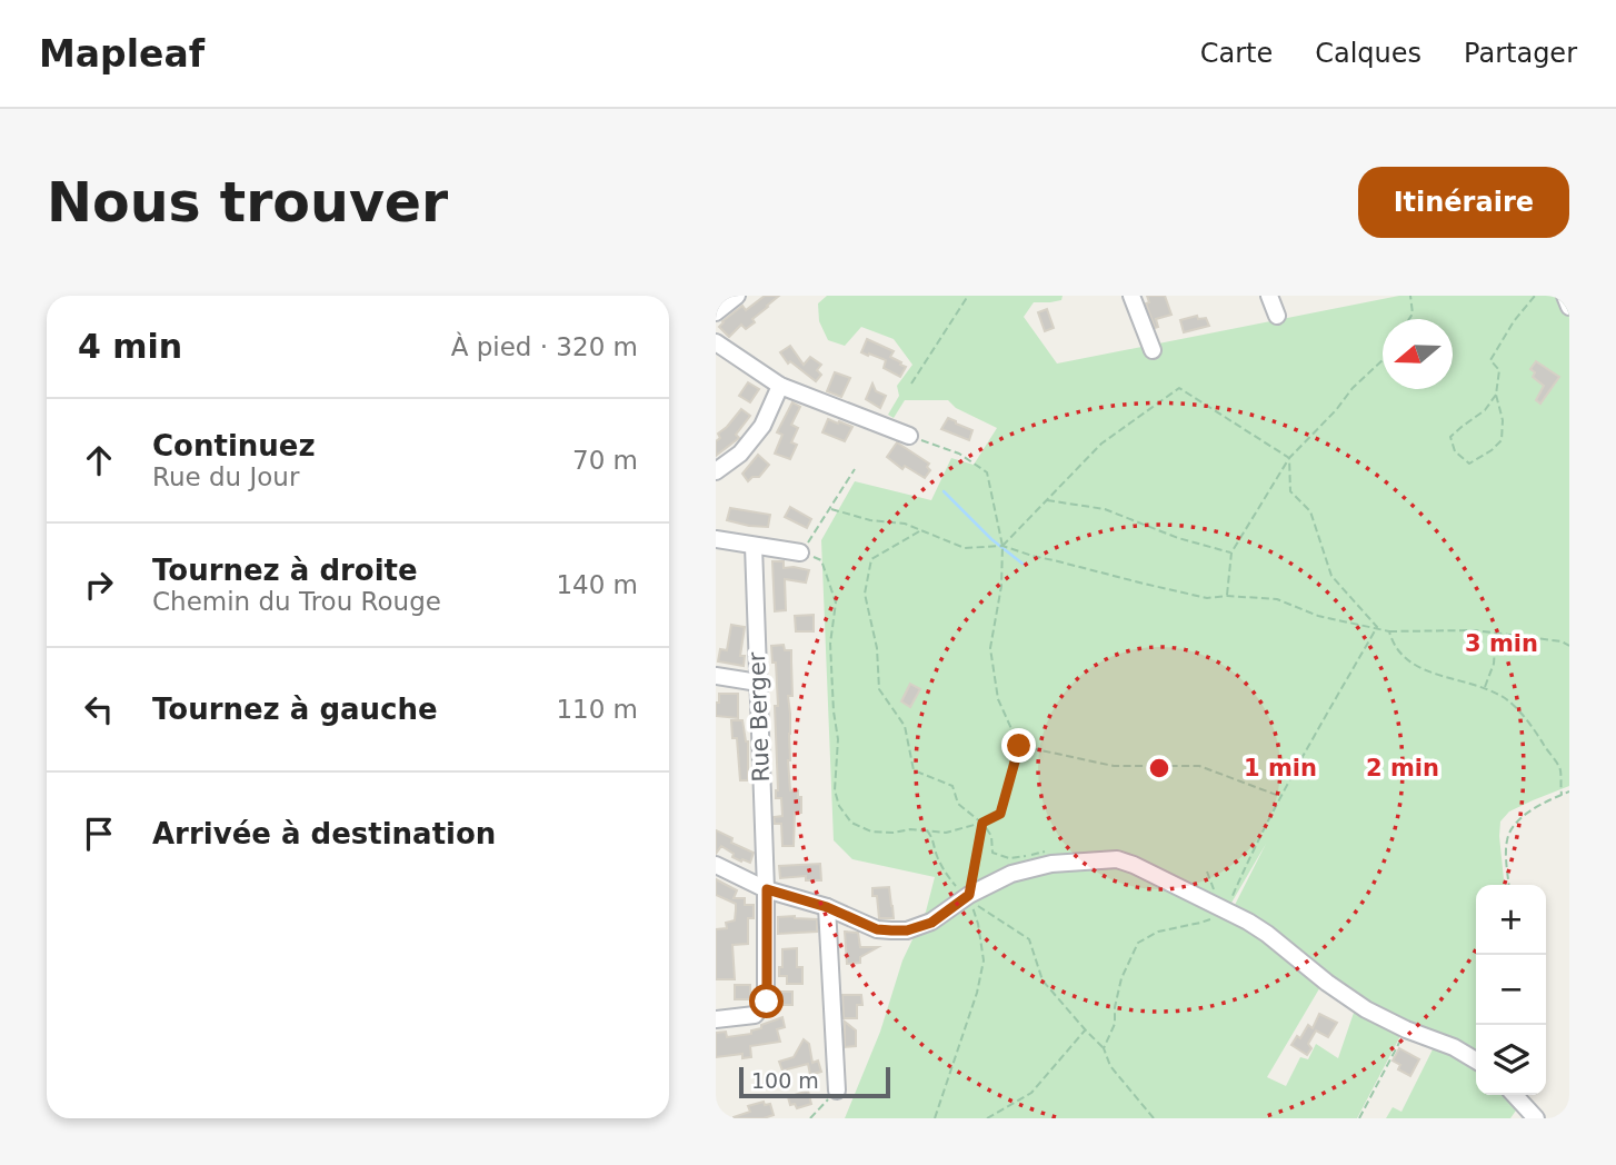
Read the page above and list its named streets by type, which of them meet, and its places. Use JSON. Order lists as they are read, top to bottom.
{
  "streets": {
    "street": ["Rue Berger"]
  },
  "scale_bar": "100 m",
  "north": "left",
  "page": {
    "header": "Mapleaf",
    "nav": ["Carte", "Calques", "Partager"],
    "buttons": "Itinéraire",
    "title": "Nous trouver",
    "heading": ["4 min", "À pied · 320 m"],
    "list": [
      ["Continuez", "Rue du Jour", "70 m"],
      ["Tournez à droite", "Chemin du Trou Rouge", "140 m"],
      ["Tournez à gauche", "110 m"],
      "Arrivée à destination"
    ],
    "map_buttons": ["+", "−"],
    "scale": "100 m"
  },
  "rings": ["3 min", "1 min", "2 min"]
}
